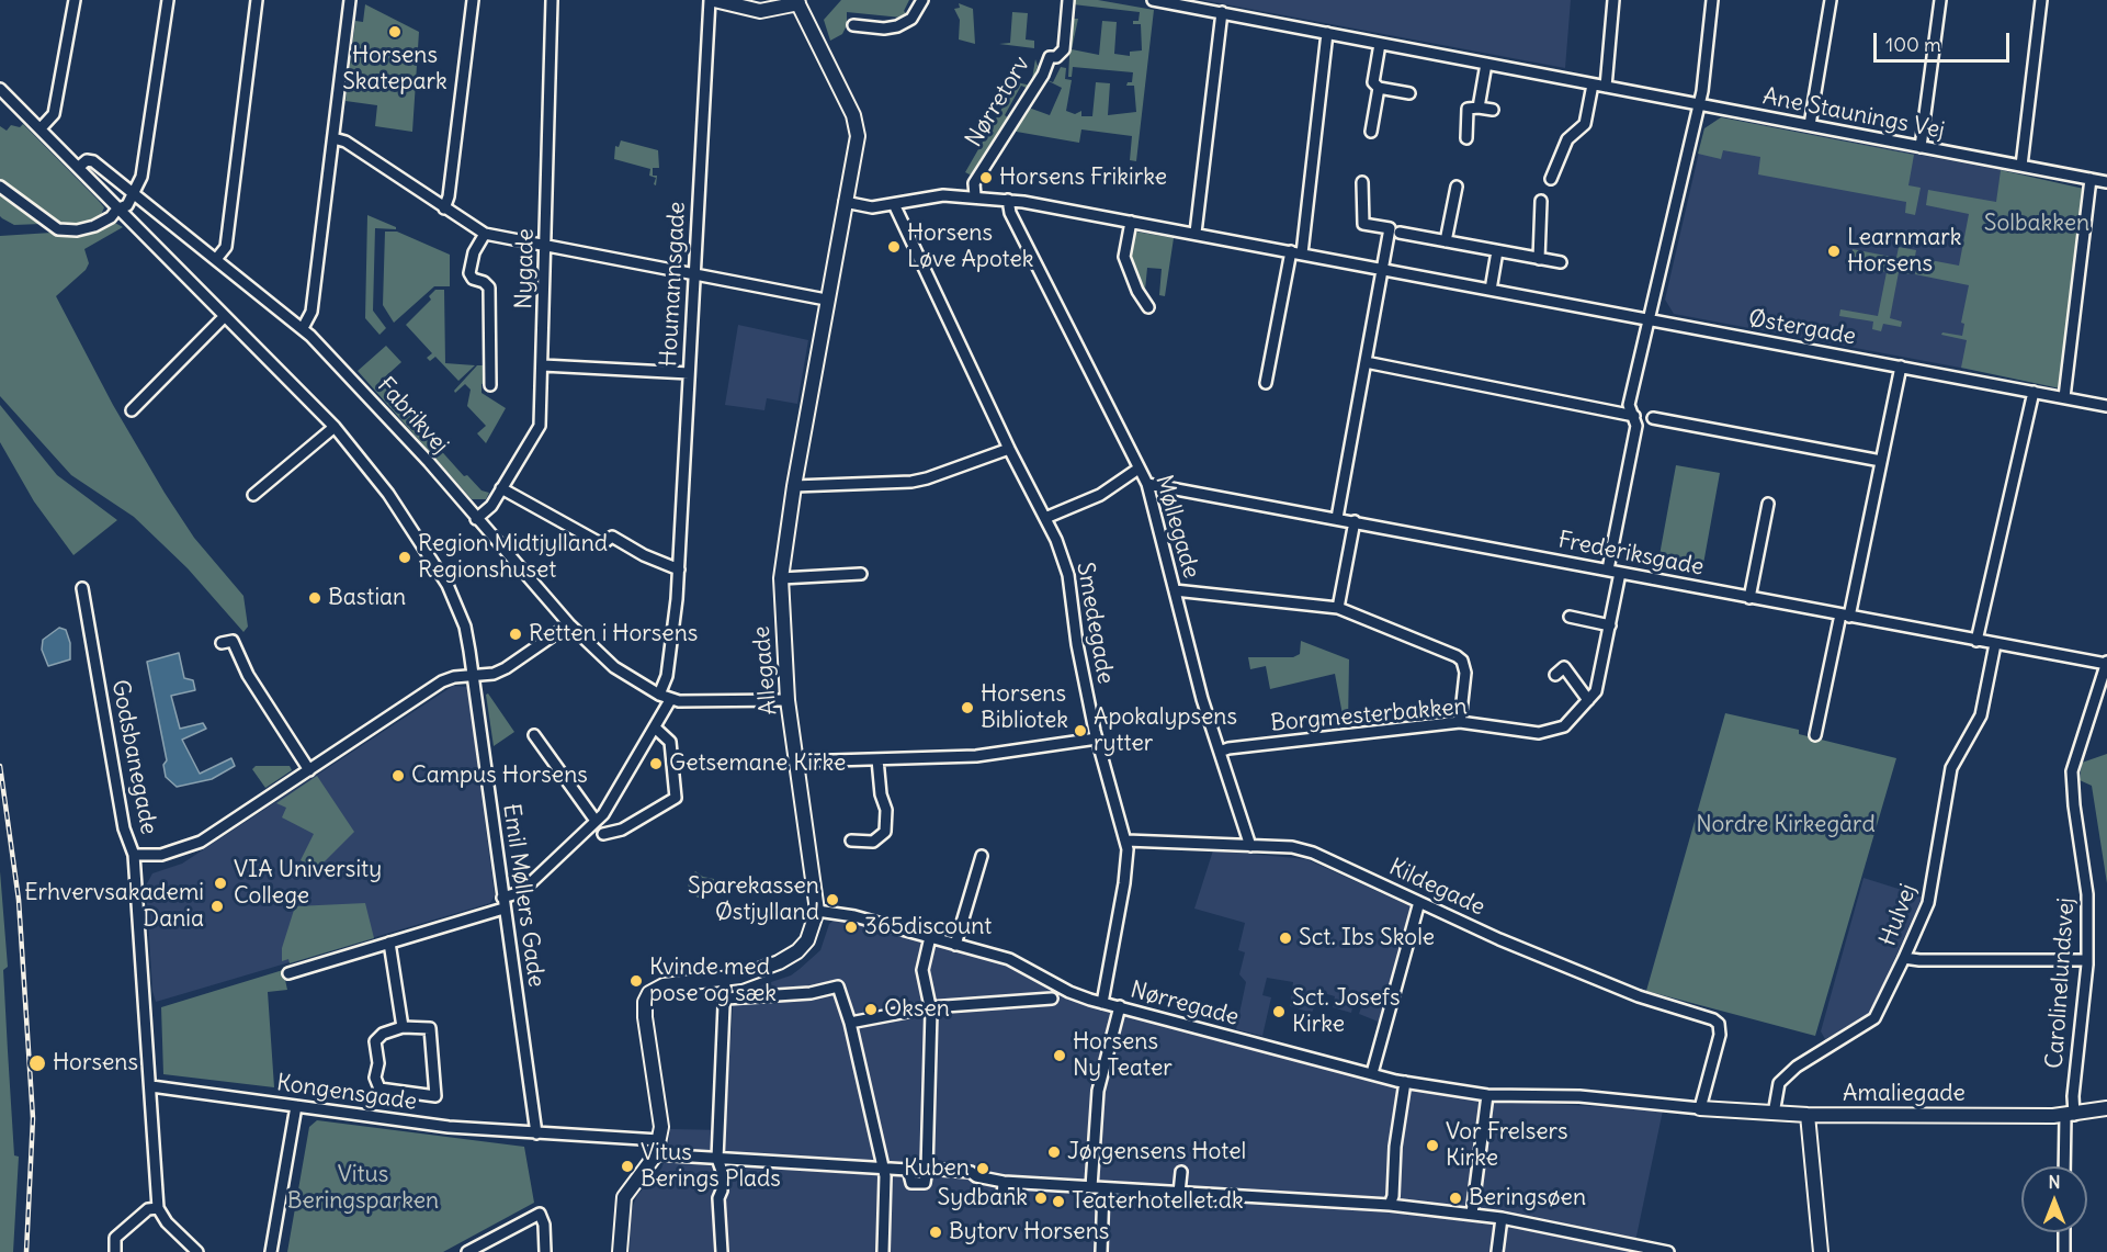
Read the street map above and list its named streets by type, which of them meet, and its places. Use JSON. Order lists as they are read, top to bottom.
{
  "streets": {
    "street": [
      "Nørretorv",
      "Ane Staunings Vej",
      "Nygade",
      "Houmannsgade",
      "Østergade",
      "Fabrikvej",
      "Møllegade",
      "Frederiksgade",
      "Smedegade",
      "Allegade",
      "Borgmesterbakken",
      "Godsbanegade",
      "Kildegade",
      "Emil Møllers Gade",
      "Hulvej",
      "Carolinelundsvej",
      "Nørregade",
      "Kongensgade",
      "Amaliegade"
    ]
  },
  "crossings": [
    ["Nygade", "Fabrikvej"],
    ["Houmannsgade", "Fabrikvej"],
    ["Østergade", "Møllegade"],
    ["Fabrikvej", "Godsbanegade"],
    ["Møllegade", "Frederiksgade"],
    ["Møllegade", "Borgmesterbakken"],
    ["Møllegade", "Kildegade"],
    ["Frederiksgade", "Borgmesterbakken"],
    ["Frederiksgade", "Hulvej"],
    ["Frederiksgade", "Carolinelundsvej"],
    ["Smedegade", "Kildegade"],
    ["Smedegade", "Nørregade"],
    ["Allegade", "Nørregade"],
    ["Godsbanegade", "Emil Møllers Gade"],
    ["Kildegade", "Nørregade"],
    ["Kildegade", "Amaliegade"],
    ["Emil Møllers Gade", "Kongensgade"],
    ["Hulvej", "Amaliegade"],
    ["Carolinelundsvej", "Amaliegade"],
    ["Nørregade", "Amaliegade"]
  ],
  "parks": ["Solbakken", "Nordre Kirkegård", "Vitus Beringsparken"],
  "places": [
    "Horsens Skatepark",
    "Horsens Frikirke",
    "Horsens Løve Apotek",
    "Learnmark Horsens",
    "Region Midtjylland Regionshuset",
    "Bastian",
    "Retten i Horsens",
    "Horsens Bibliotek",
    "Apokalypsens rytter",
    "Getsemane Kirke",
    "Campus Horsens",
    "VIA University College",
    "Sparekassen Østjylland",
    "Erhvervsakademi Dania",
    "365discount",
    "Sct. Ibs Skole",
    "Kvinde med pose og sæk",
    "Oksen",
    "Sct. Josefs Kirke",
    "Horsens Ny Teater",
    "Horsens",
    "Vor Frelsers Kirke",
    "Jørgensens Hotel",
    "Vitus Berings Plads",
    "Kuben",
    "Sydbank",
    "Beringsøen",
    "Teaterhotellet.dk",
    "Bytorv Horsens"
  ],
  "scale_bar": "100 m",
  "north": "top"
}
